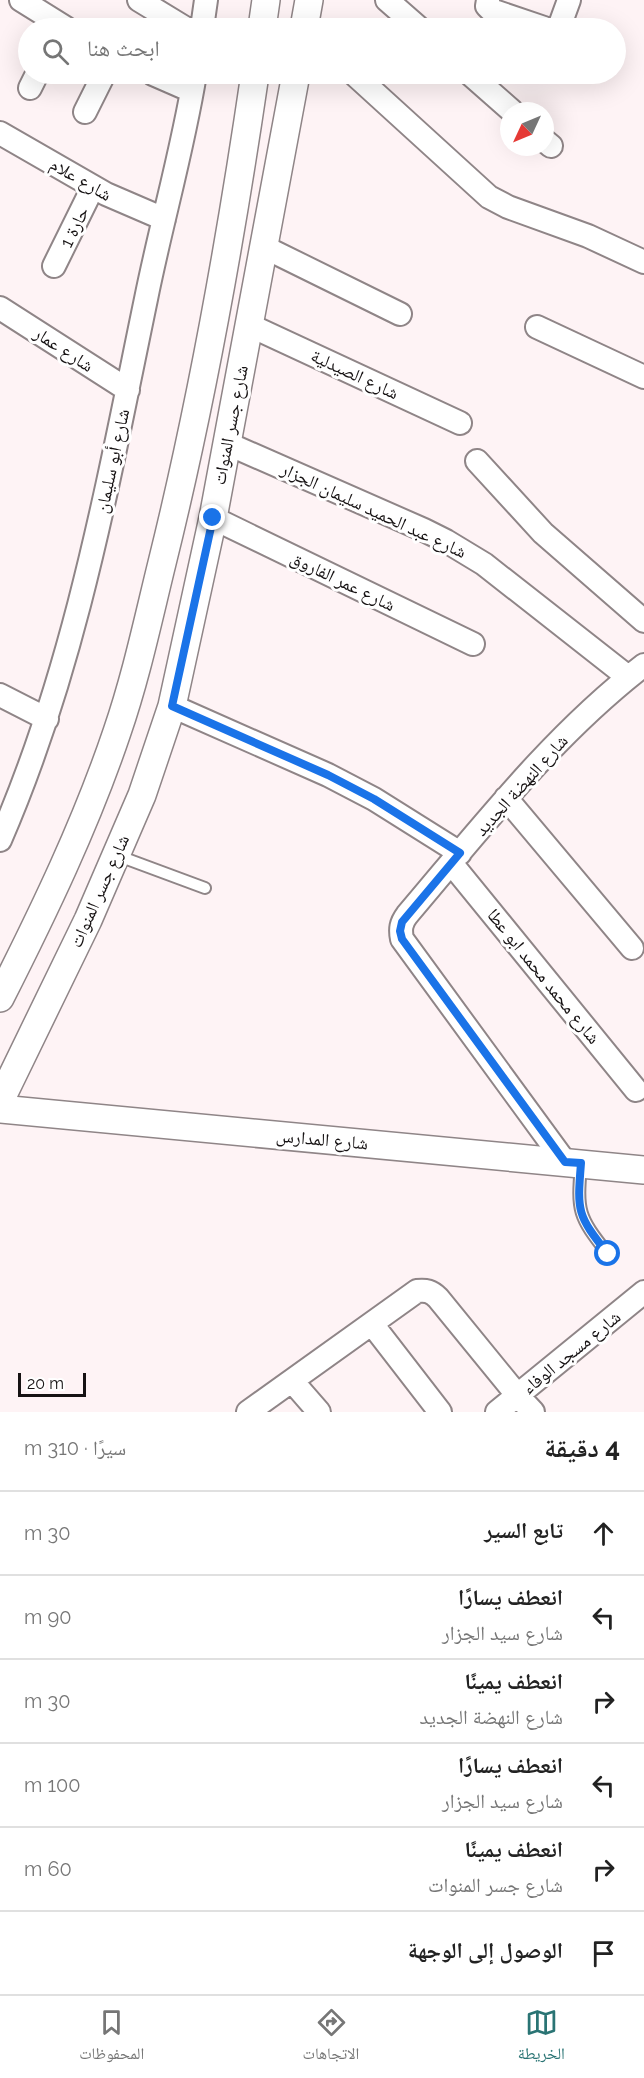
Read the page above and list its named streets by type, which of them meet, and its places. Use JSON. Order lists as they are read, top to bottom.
{
  "streets": {
    "street": [
      "شارع علام",
      "حارة 1",
      "شارع عمار",
      "شارع الصيدلية",
      "شارع جسر المنوات",
      "شارع أبو سليمان",
      "شارع عبد الحميد سليمان الجزار",
      "شارع عمر الفاروق",
      "شارع النهضة الجديد",
      "شارع محمد محمد ابو عطا",
      "شارع المدارس",
      "شارع مسجد الوفاء"
    ]
  },
  "crossings": [
    ["شارع علام", "حارة 1"],
    ["شارع علام", "شارع أبو سليمان"],
    ["شارع عمار", "شارع أبو سليمان"],
    ["شارع الصيدلية", "شارع جسر المنوات"],
    ["شارع جسر المنوات", "شارع عبد الحميد سليمان الجزار"],
    ["شارع جسر المنوات", "شارع عمر الفاروق"],
    ["شارع جسر المنوات", "شارع محمد محمد ابو عطا"],
    ["شارع عبد الحميد سليمان الجزار", "شارع النهضة الجديد"],
    ["شارع النهضة الجديد", "شارع محمد محمد ابو عطا"],
    ["شارع النهضة الجديد", "شارع المدارس"]
  ],
  "scale_bar": "20 m",
  "north": "bottom left",
  "page": {
    "search": "ابحث هنا",
    "scale": "20 m",
    "heading": ["4 دقيقة", "سيرًا · 310 m"],
    "list": [
      ["تابع السير", "30 m"],
      ["انعطف يسارًا", "شارع سيد الجزار", "90 m"],
      ["انعطف يمينًا", "شارع النهضة الجديد", "30 m"],
      ["انعطف يسارًا", "شارع سيد الجزار", "100 m"],
      ["انعطف يمينًا", "شارع جسر المنوات", "60 m"],
      "الوصول إلى الوجهة"
    ],
    "nav": ["الخريطة", "الاتجاهات", "المحفوظات"]
  }
}
